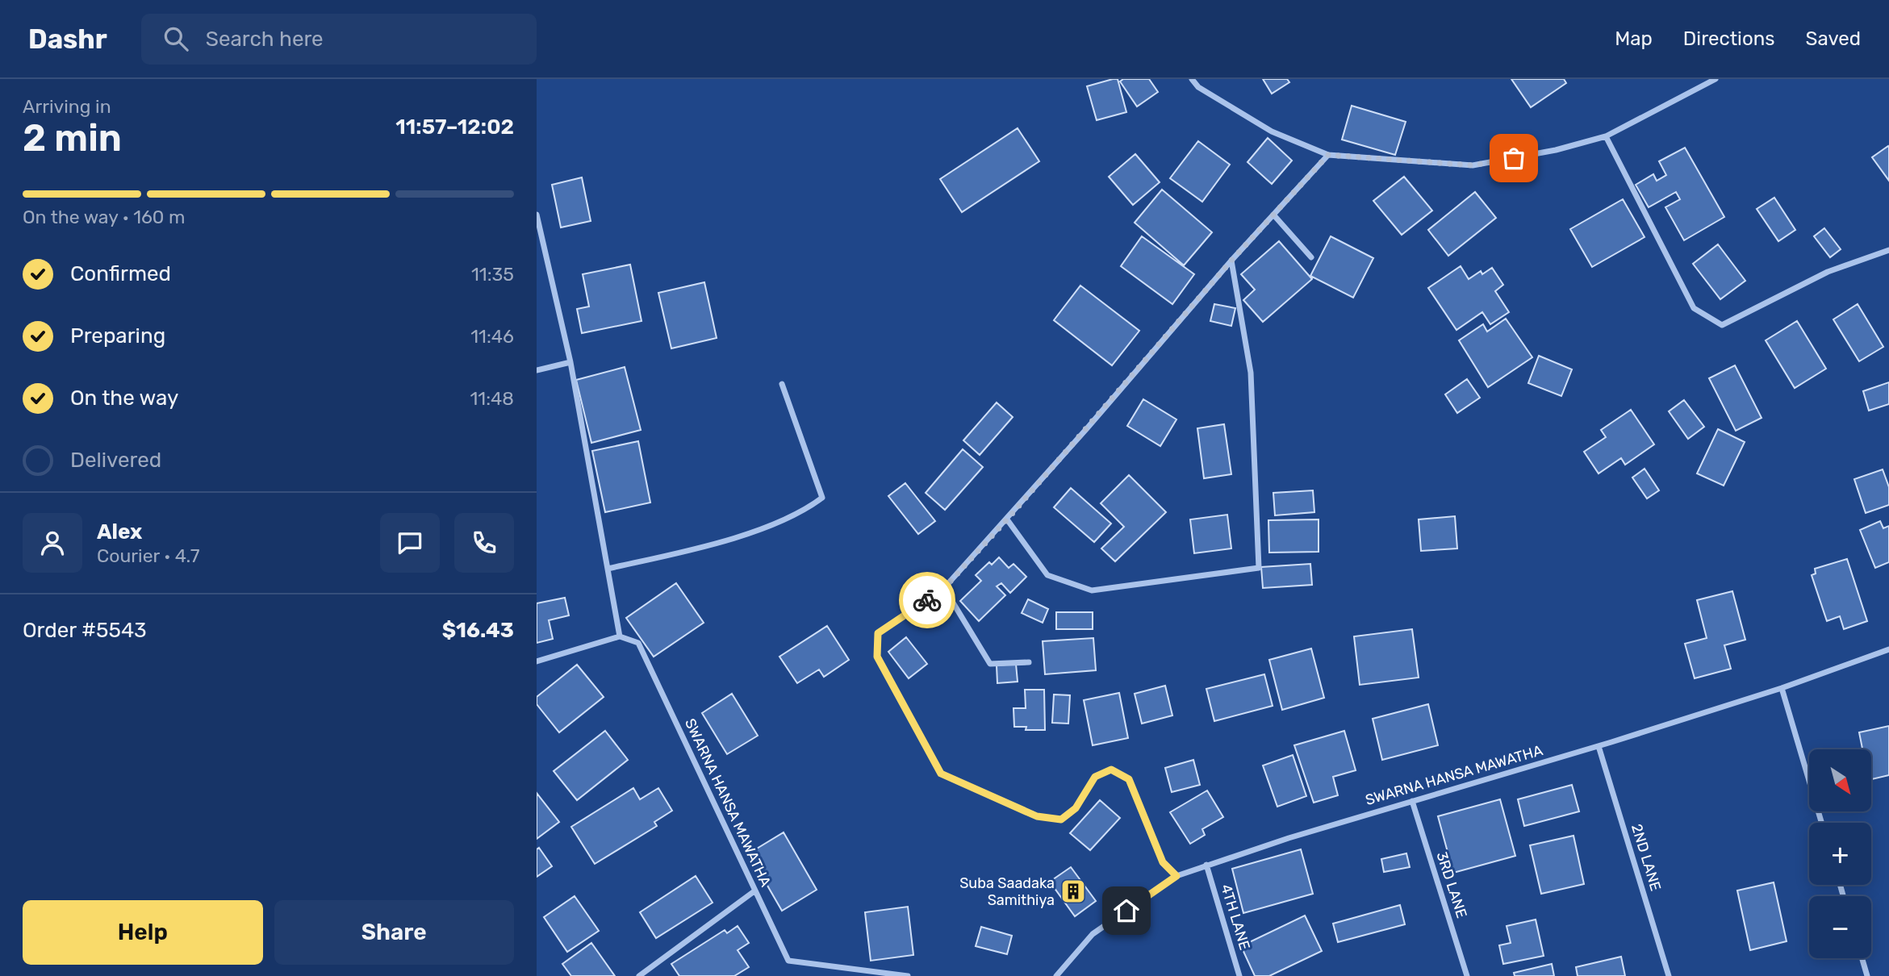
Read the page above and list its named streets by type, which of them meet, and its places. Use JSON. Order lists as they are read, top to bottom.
{
  "streets": {
    "street": [
      "SWARNA HANSA MAWATHA",
      "2ND LANE",
      "3RD LANE",
      "4TH LANE"
    ]
  },
  "crossings": [
    ["SWARNA HANSA MAWATHA", "2ND LANE"],
    ["SWARNA HANSA MAWATHA", "3RD LANE"],
    ["SWARNA HANSA MAWATHA", "4TH LANE"]
  ],
  "places": {
    "building": ["Suba Saadaka Samithiya"]
  },
  "north": "bottom right",
  "page": {
    "header": "Dashr",
    "search": "Search here",
    "nav": ["Map", "Directions", "Saved"],
    "heading": ["2 min", "Arriving in", "11:57–12:02"],
    "panel": [
      "Alex",
      "Courier · 4.7",
      "Order #5543",
      "$16.43"
    ],
    "bar": "On the way · 160 m",
    "list": [
      ["Confirmed", "11:35"],
      ["Preparing", "11:46"],
      ["On the way", "11:48"],
      "Delivered"
    ],
    "map_buttons": ["+", "−"],
    "buttons": ["Help", "Share"]
  }
}
